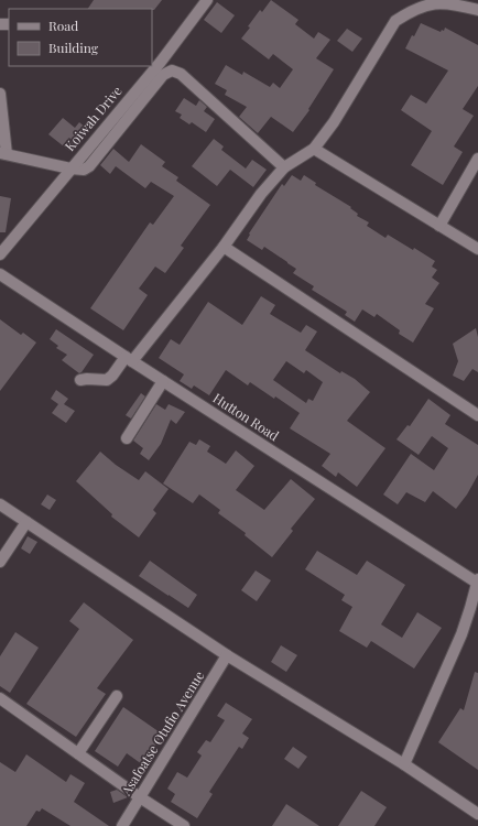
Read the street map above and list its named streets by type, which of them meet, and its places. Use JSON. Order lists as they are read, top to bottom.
{
  "streets": {
    "street": ["Koiwah Drive", "Hutton Road", "Asafoatse Otufio Avenue"]
  },
  "legend": ["Road", "Building"]
}
